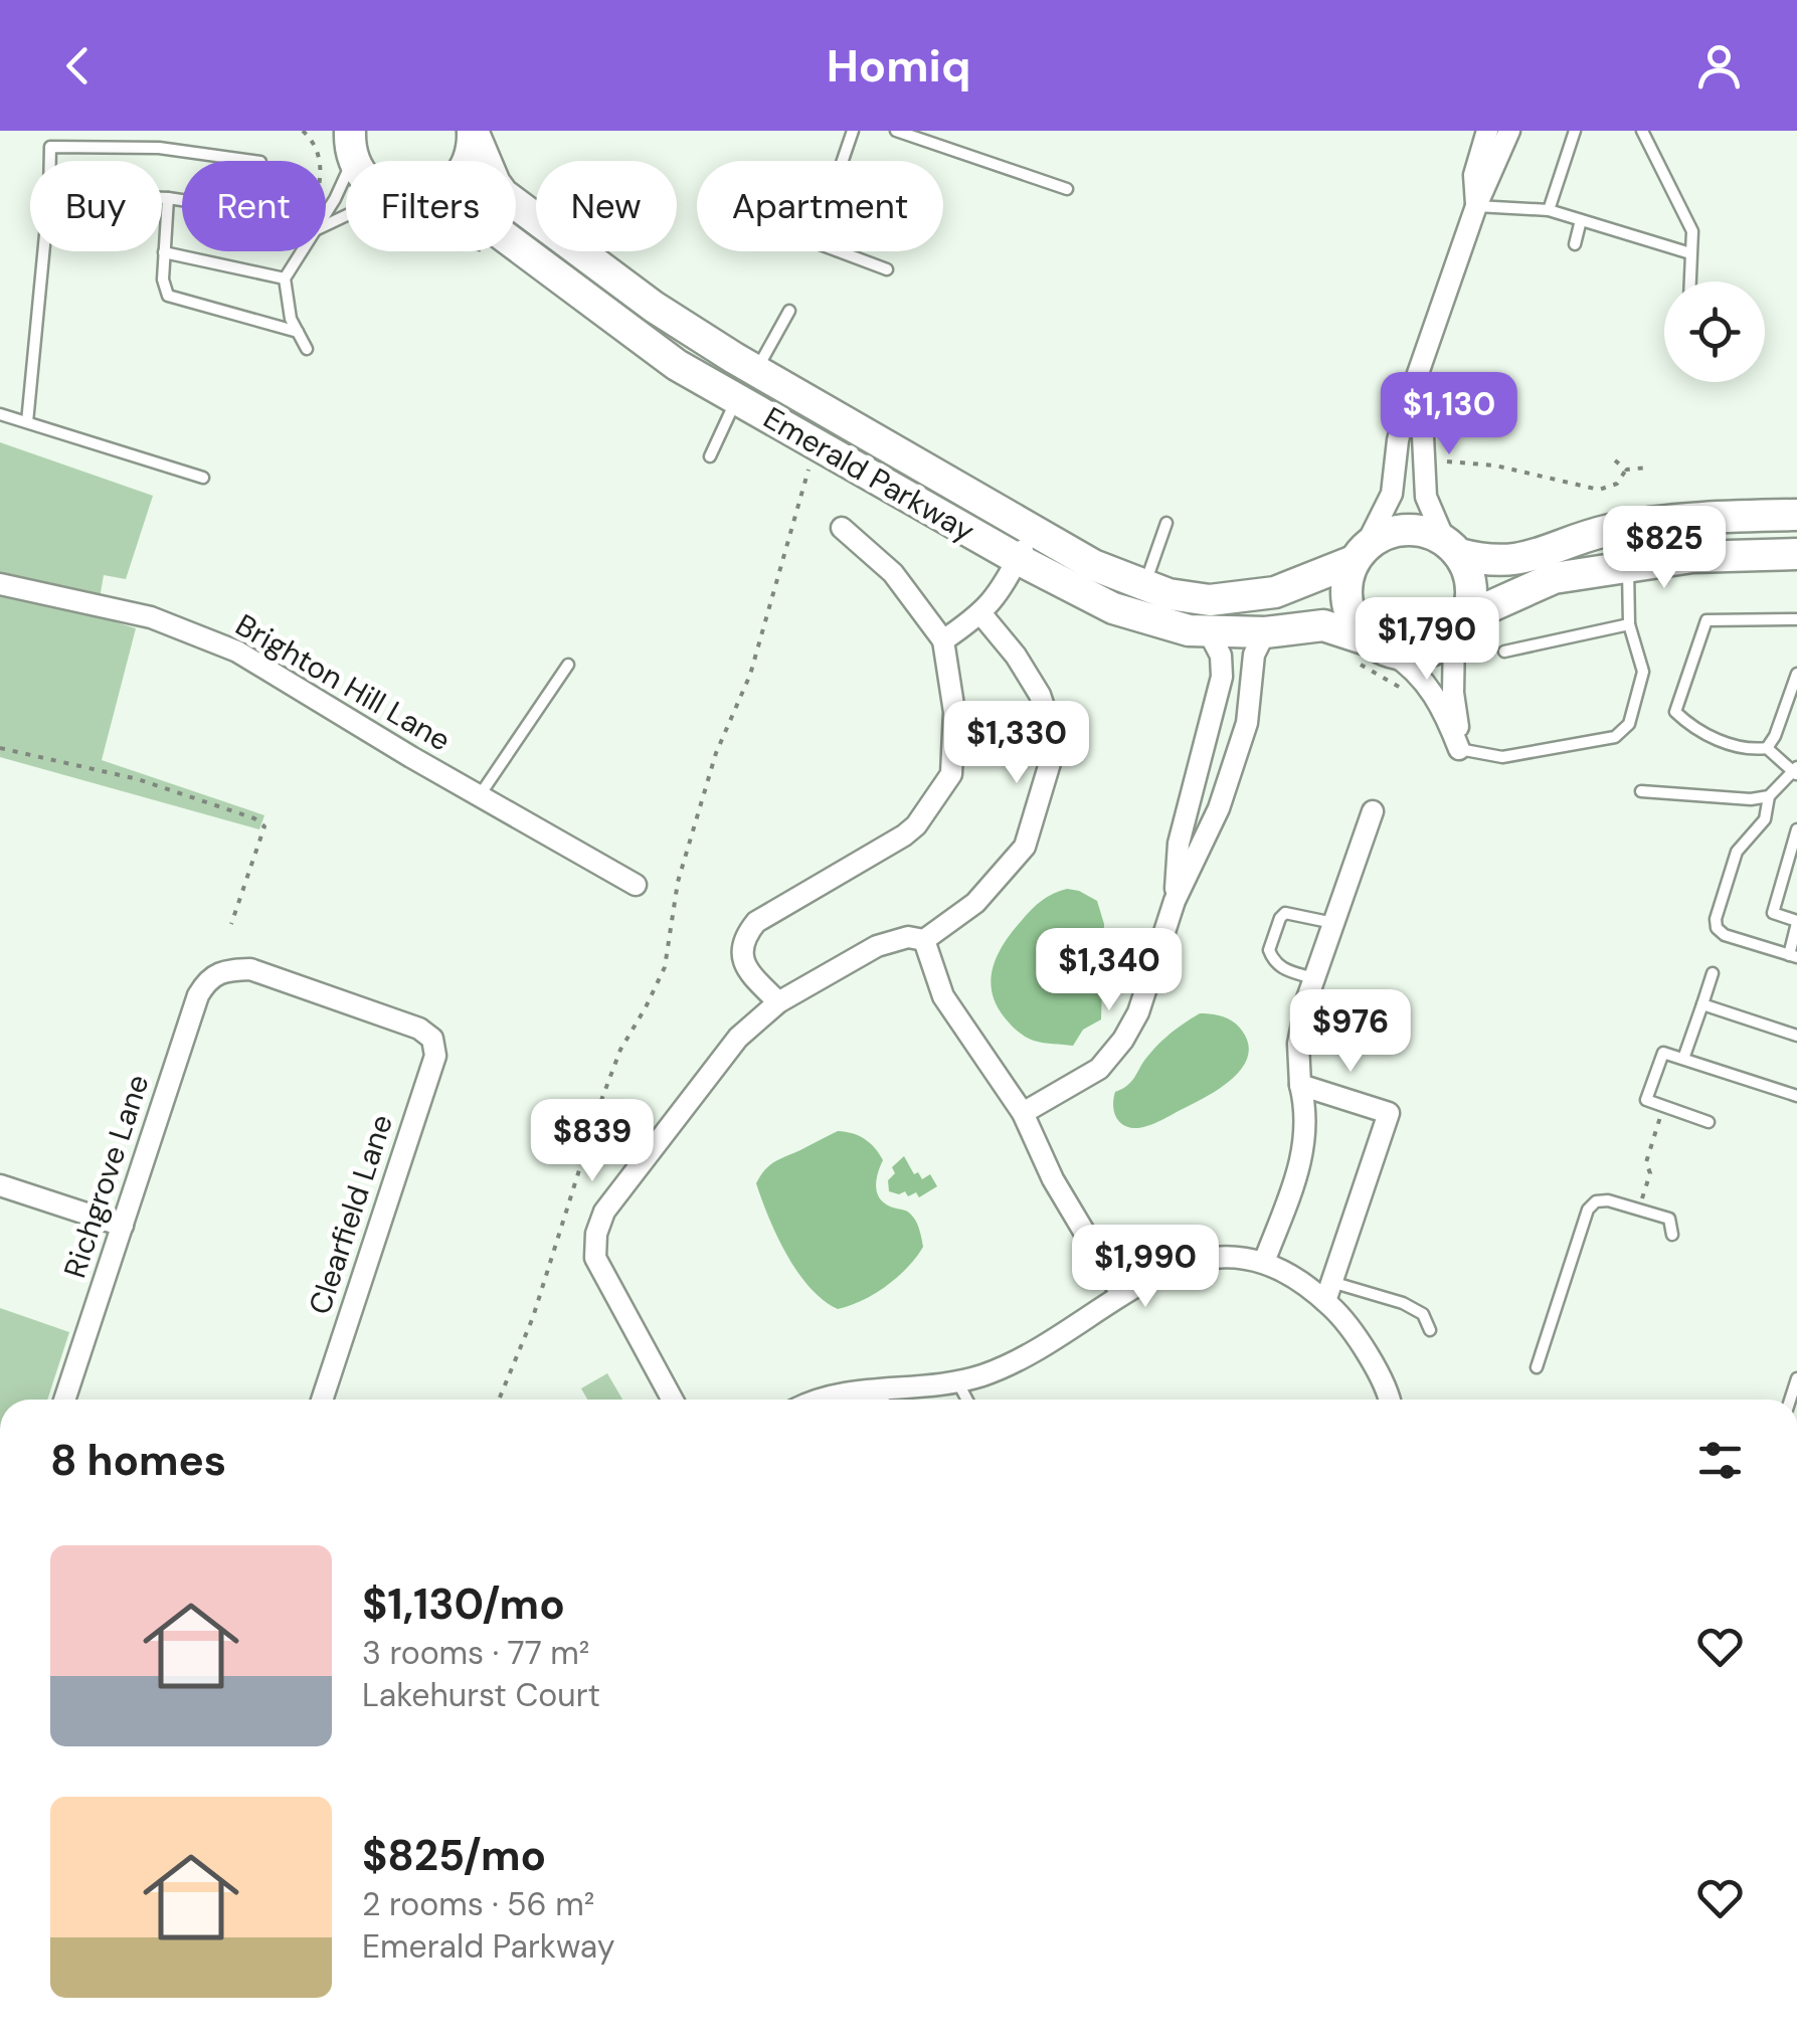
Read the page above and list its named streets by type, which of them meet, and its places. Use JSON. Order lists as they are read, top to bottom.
{
  "streets": {
    "main road": ["Emerald Parkway"],
    "street": ["Brighton Hill Lane", "Richgrove Lane", "Clearfield Lane"]
  },
  "crossings": [
    ["Richgrove Lane", "Clearfield Lane"]
  ],
  "page": {
    "header": "Homiq",
    "chip": [
      "Buy",
      "Rent",
      "Filters",
      "New",
      "Apartment"
    ],
    "price": [
      "$1,130",
      "$825",
      "$1,790",
      "$1,330",
      "$1,340",
      "$976",
      "$839",
      "$1,990"
    ],
    "heading": "8 homes",
    "list": [
      {
        "name": "$1,130/mo",
        "note": "3 rooms · 77 m² · Lakehurst Court"
      },
      {
        "name": "$825/mo",
        "note": "2 rooms · 56 m² · Emerald Parkway"
      }
    ]
  }
}
